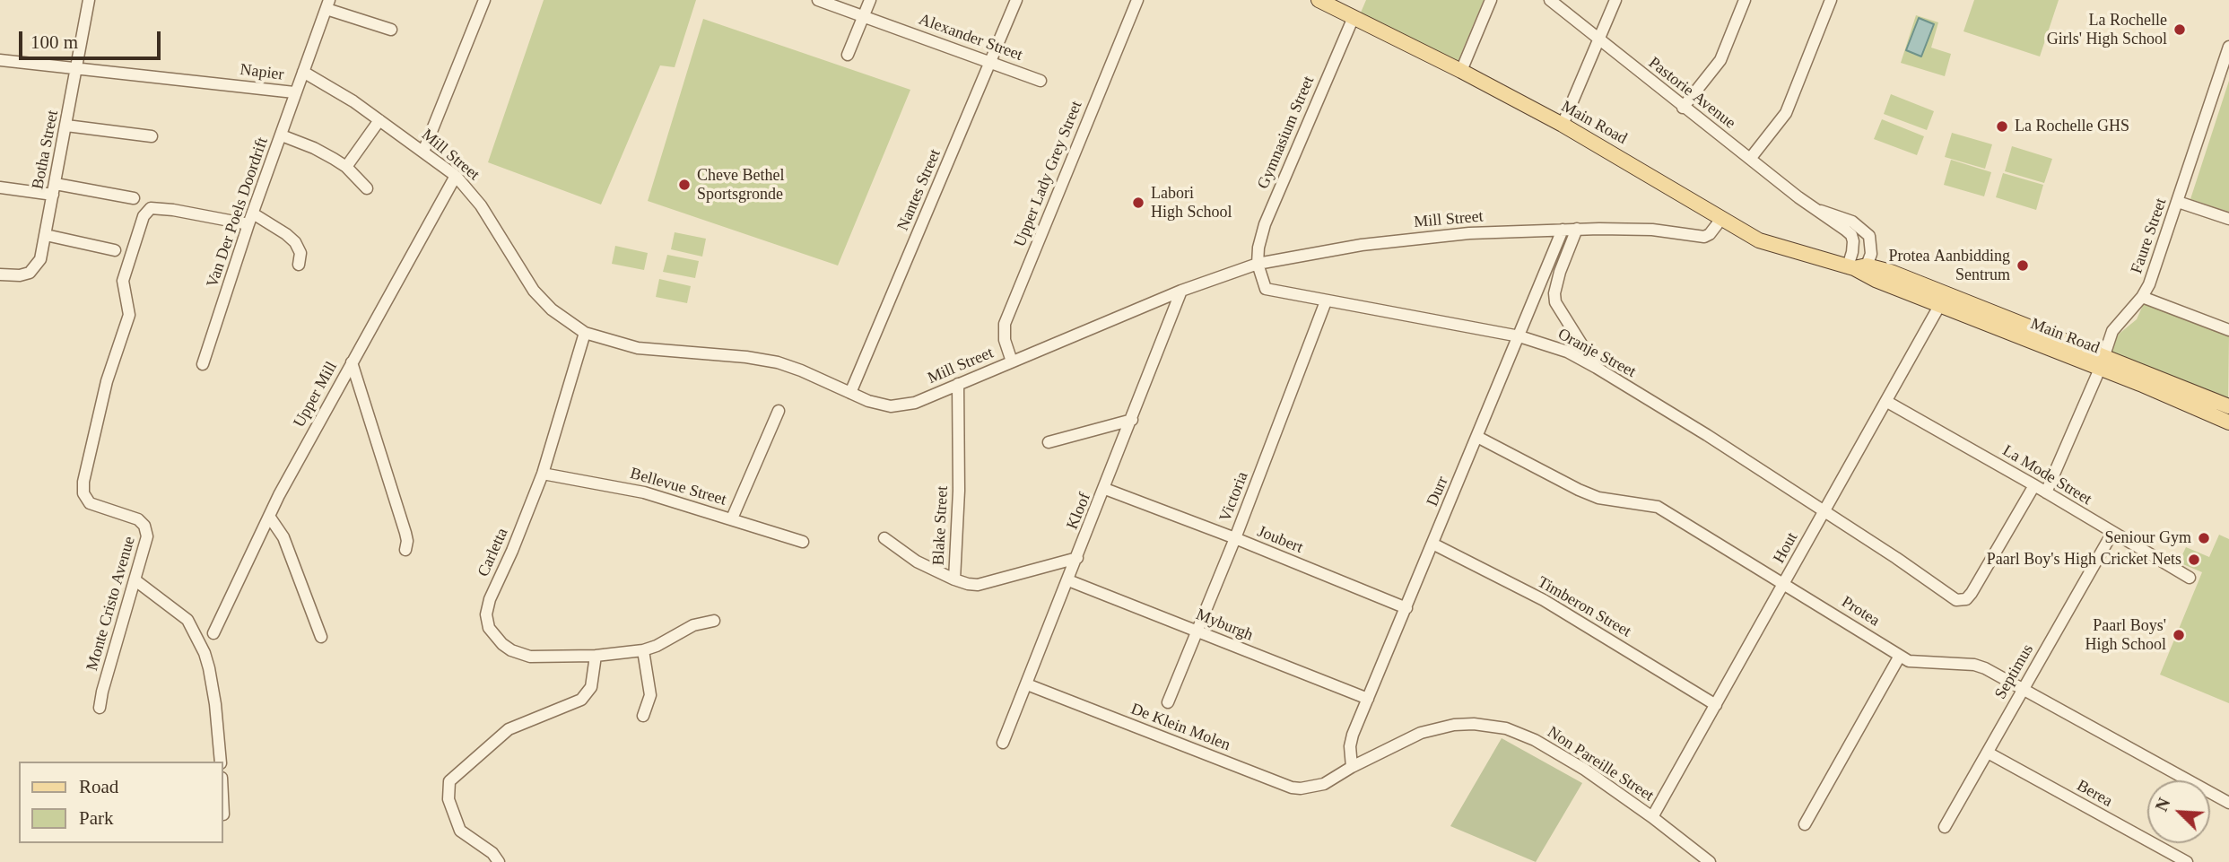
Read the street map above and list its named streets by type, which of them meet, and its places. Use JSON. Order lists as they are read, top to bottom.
{
  "streets": {
    "main road": ["Main Road"],
    "street": [
      "Alexander Street",
      "Napier",
      "Pastorie Avenue",
      "Gymnasium Street",
      "Botha Street",
      "Mill Street",
      "Upper Lady Grey Street",
      "Nantes Street",
      "Van Der Poels Doordrift",
      "Faure Street",
      "Oranje Street",
      "Upper Mill",
      "La Mode Street",
      "Bellevue Street",
      "Durr",
      "Victoria",
      "Kloof",
      "Blake Street",
      "Joubert",
      "Hout",
      "Carletta",
      "Monte Cristo Avenue",
      "Timberon Street",
      "Protea",
      "Myburgh",
      "Septimus",
      "De Klein Molen",
      "Non Pareille Street",
      "Berea"
    ]
  },
  "crossings": [
    ["Alexander Street", "Nantes Street"],
    ["Napier", "Botha Street"],
    ["Napier", "Van Der Poels Doordrift"],
    ["Pastorie Avenue", "Main Road"],
    ["Main Road", "Gymnasium Street"],
    ["Main Road", "Mill Street"],
    ["Main Road", "Faure Street"],
    ["Main Road", "Hout"],
    ["Gymnasium Street", "Mill Street"],
    ["Gymnasium Street", "Oranje Street"],
    ["Mill Street", "Upper Lady Grey Street"],
    ["Mill Street", "Nantes Street"],
    ["Mill Street", "Van Der Poels Doordrift"],
    ["Mill Street", "Oranje Street"],
    ["Mill Street", "Upper Mill"],
    ["Mill Street", "Durr"],
    ["Mill Street", "Kloof"],
    ["Mill Street", "Blake Street"],
    ["Mill Street", "Carletta"],
    ["Van Der Poels Doordrift", "Monte Cristo Avenue"],
    ["Faure Street", "La Mode Street"],
    ["Oranje Street", "La Mode Street"],
    ["Oranje Street", "Durr"],
    ["Oranje Street", "Victoria"],
    ["Oranje Street", "Hout"],
    ["La Mode Street", "Hout"],
    ["La Mode Street", "Septimus"],
    ["Bellevue Street", "Carletta"],
    ["Durr", "Joubert"],
    ["Durr", "Timberon Street"],
    ["Durr", "Protea"],
    ["Durr", "Myburgh"],
    ["Durr", "Non Pareille Street"],
    ["Victoria", "Joubert"],
    ["Victoria", "Myburgh"],
    ["Kloof", "Blake Street"],
    ["Kloof", "Joubert"],
    ["Kloof", "Myburgh"],
    ["Kloof", "De Klein Molen"],
    ["Hout", "Timberon Street"],
    ["Hout", "Protea"],
    ["Hout", "Non Pareille Street"],
    ["Protea", "Septimus"],
    ["Septimus", "Berea"],
    ["De Klein Molen", "Non Pareille Street"]
  ],
  "places": [
    "La Rochelle Girls' High School",
    "La Rochelle GHS",
    "Cheve Bethel Sportsgronde",
    "Labori High School",
    "Protea Aanbidding Sentrum",
    "Seniour Gym",
    "Paarl Boy's High Cricket Nets",
    "Paarl Boys' High School"
  ],
  "legend": ["Road", "Park"],
  "scale_bar": "100 m",
  "north": "top left"
}
